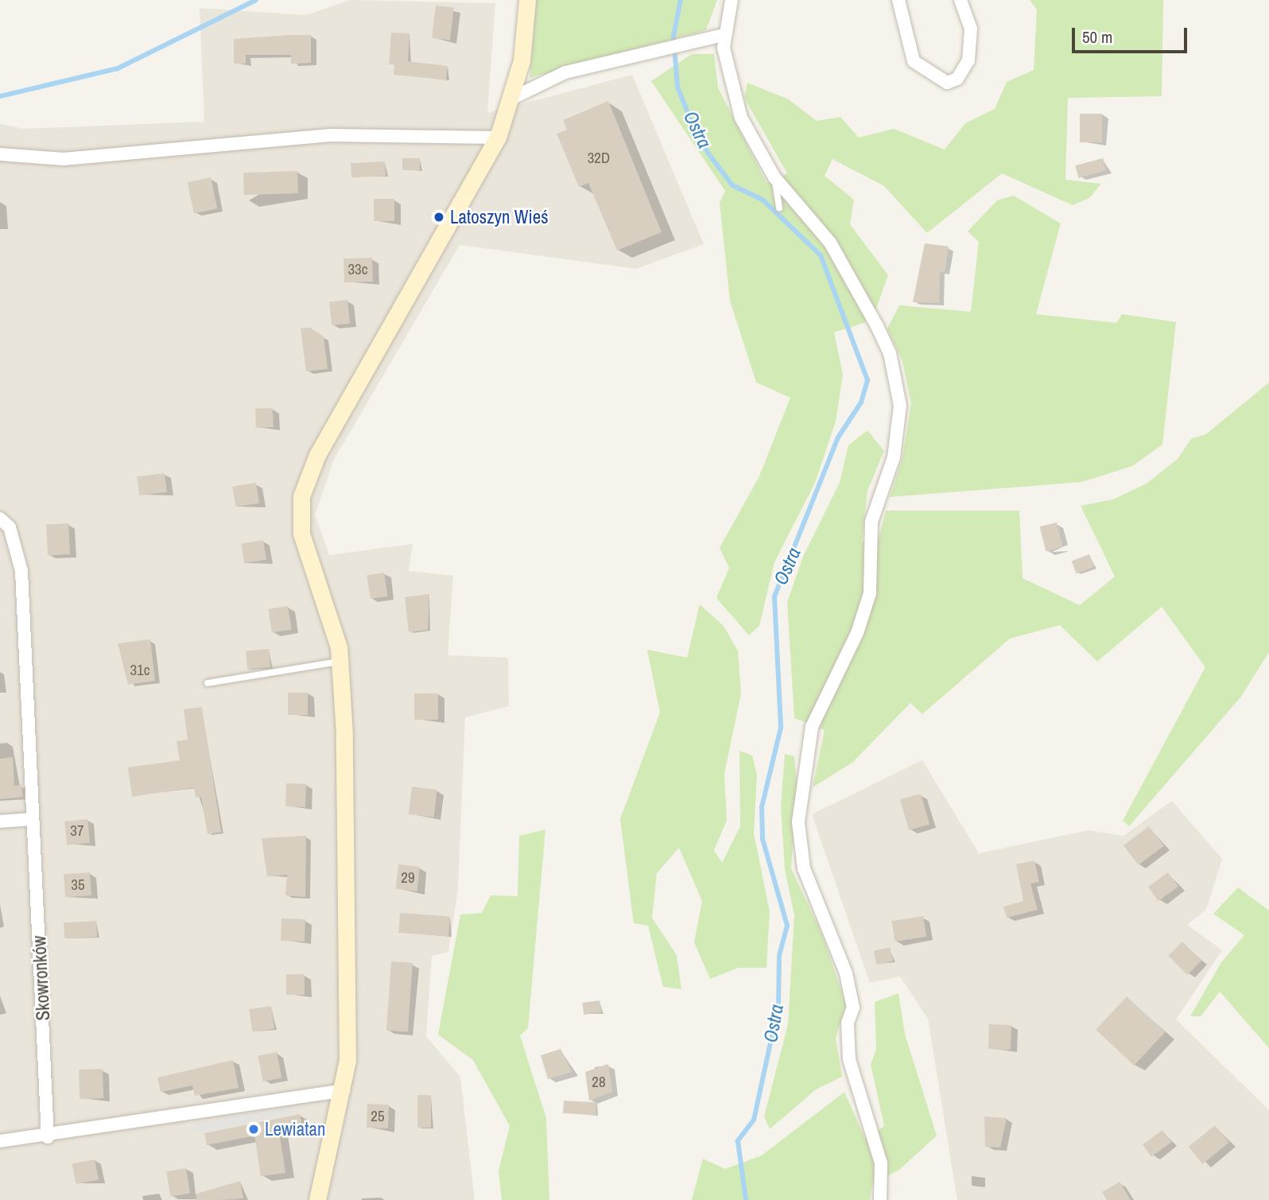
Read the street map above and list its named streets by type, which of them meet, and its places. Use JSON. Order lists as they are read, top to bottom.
{
  "streets": {
    "street": ["Skowronków"]
  },
  "water": ["Ostra"],
  "places": ["Latoszyn Wieś", "Lewiatan"],
  "house_numbers": [
    "32D",
    "33c",
    "31c",
    "37",
    "29",
    "35",
    "28",
    "25"
  ],
  "scale_bar": "50 m"
}
